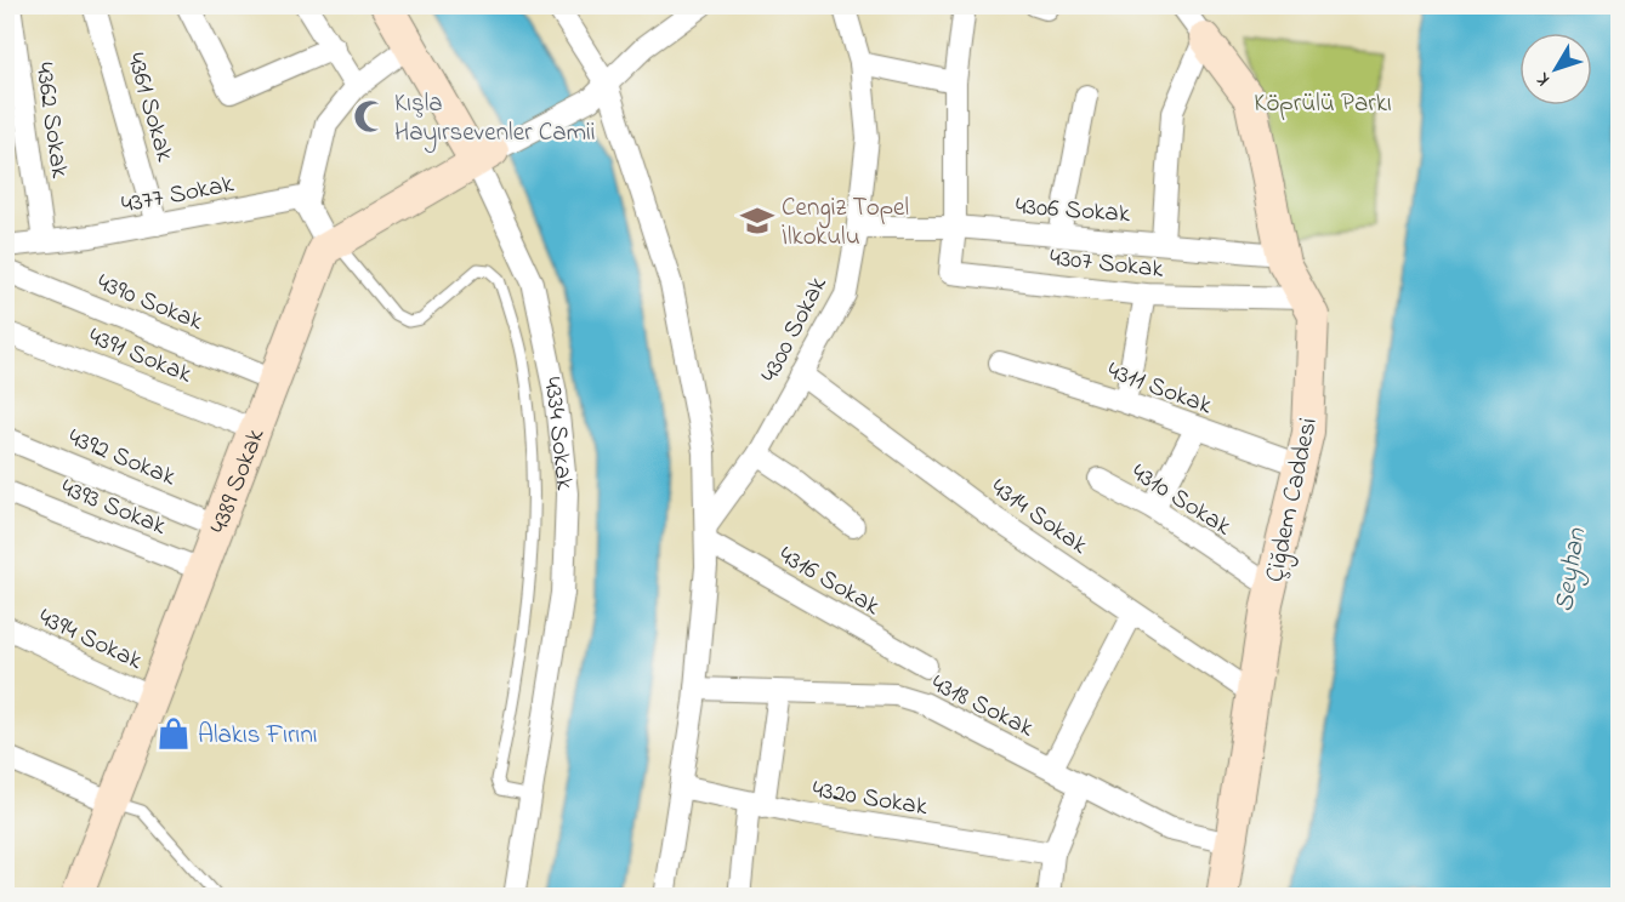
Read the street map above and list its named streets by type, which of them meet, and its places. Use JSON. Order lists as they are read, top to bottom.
{
  "streets": {
    "main road": ["4334 Sokak", "4389 Sokak", "Çiğdem Caddesi"],
    "street": [
      "4361 Sokak",
      "4362 Sokak",
      "4377 Sokak",
      "4306 Sokak",
      "4307 Sokak",
      "4390 Sokak",
      "4300 Sokak",
      "4391 Sokak",
      "4311 Sokak",
      "4392 Sokak",
      "4310 Sokak",
      "4393 Sokak",
      "4314 Sokak",
      "4316 Sokak",
      "4394 Sokak",
      "4318 Sokak",
      "4320 Sokak"
    ]
  },
  "crossings": [
    ["4361 Sokak", "4377 Sokak"],
    ["4362 Sokak", "4377 Sokak"],
    ["4306 Sokak", "4307 Sokak"],
    ["4306 Sokak", "4300 Sokak"],
    ["4306 Sokak", "Çiğdem Caddesi"],
    ["4307 Sokak", "Çiğdem Caddesi"],
    ["4390 Sokak", "4389 Sokak"],
    ["4300 Sokak", "4314 Sokak"],
    ["4300 Sokak", "4316 Sokak"],
    ["4391 Sokak", "4389 Sokak"],
    ["4311 Sokak", "Çiğdem Caddesi"],
    ["4392 Sokak", "4389 Sokak"],
    ["4389 Sokak", "4393 Sokak"],
    ["4389 Sokak", "4394 Sokak"],
    ["4310 Sokak", "Çiğdem Caddesi"],
    ["Çiğdem Caddesi", "4314 Sokak"],
    ["Çiğdem Caddesi", "4318 Sokak"]
  ],
  "water": ["Seyhan"],
  "parks": ["Köprülü Parkı"],
  "places": {
    "mosque": ["Kışla Hayırsevenler Camii"],
    "school or university": ["Cengiz Topel İlkokulu"],
    "shop": ["Alakıs Fırını"]
  },
  "north": "bottom left"
}
